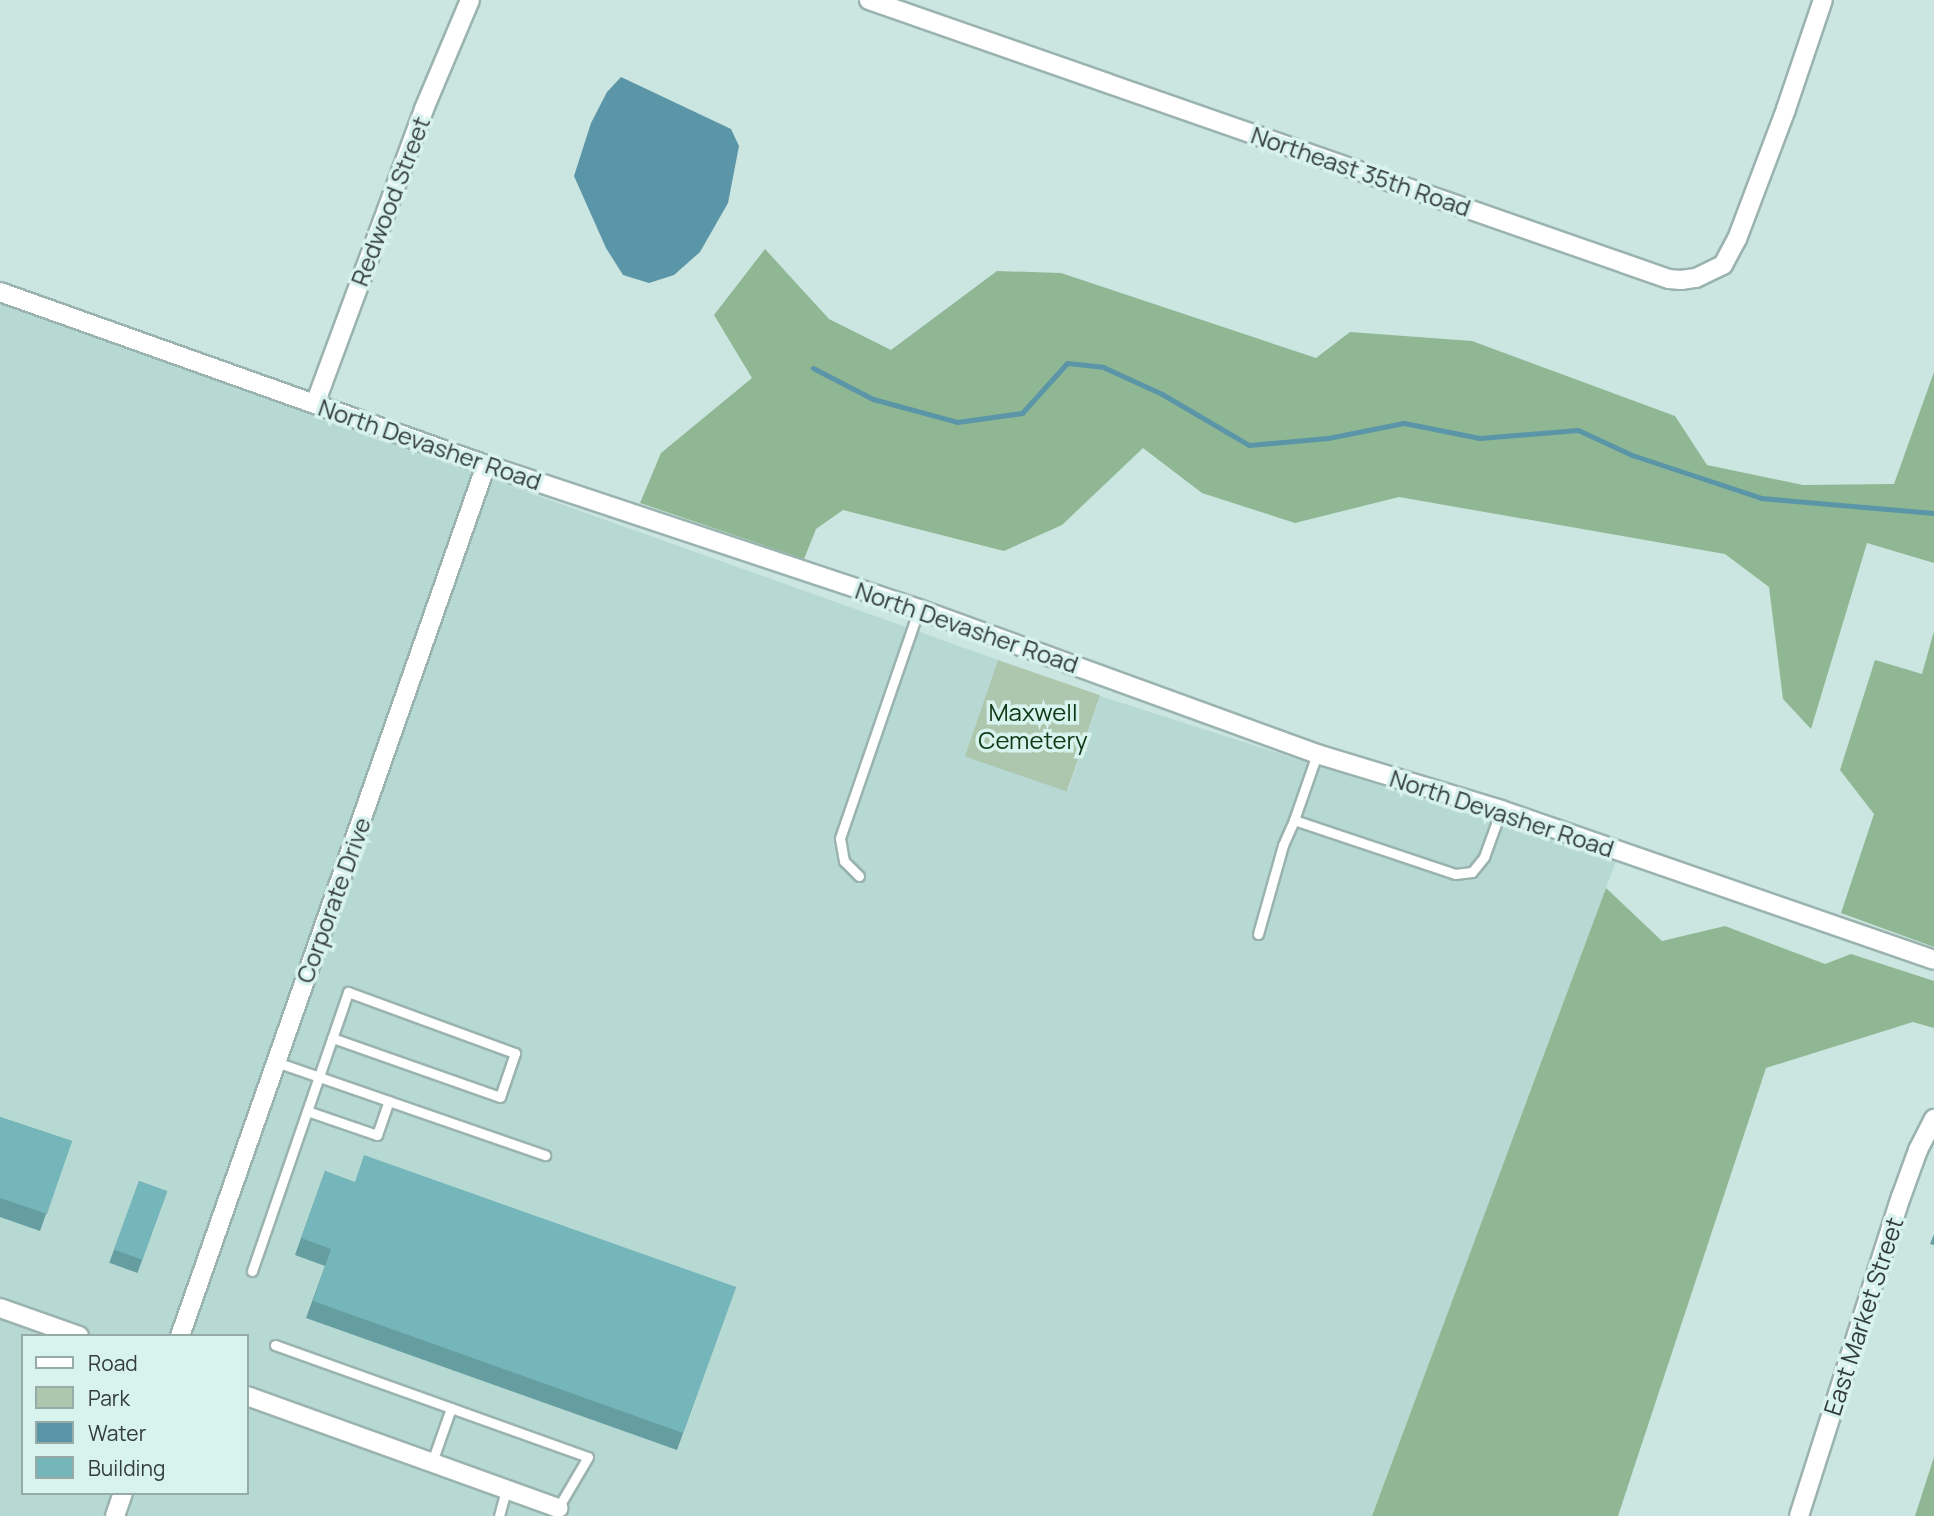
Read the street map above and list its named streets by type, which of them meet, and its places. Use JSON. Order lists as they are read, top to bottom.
{
  "streets": {
    "street": [
      "Northeast 35th Road",
      "Redwood Street",
      "North Devasher Road",
      "Corporate Drive",
      "East Market Street"
    ]
  },
  "crossings": [
    ["Redwood Street", "North Devasher Road"],
    ["North Devasher Road", "Corporate Drive"]
  ],
  "parks": ["Maxwell Cemetery"],
  "legend": [
    "Road",
    "Park",
    "Water",
    "Building"
  ]
}
